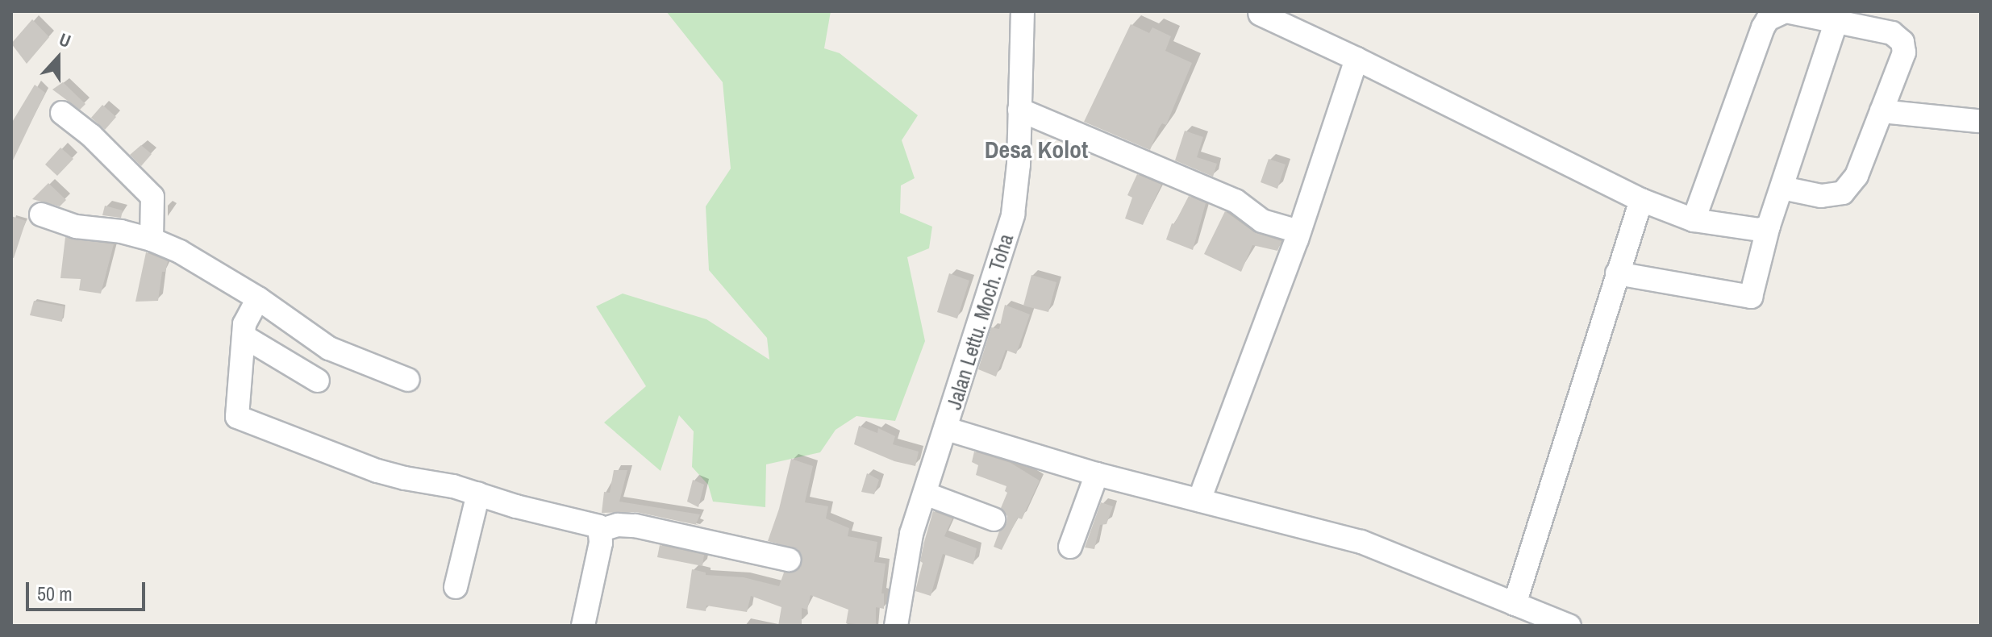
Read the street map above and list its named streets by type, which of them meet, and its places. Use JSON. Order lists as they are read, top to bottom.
{
  "streets": {
    "street": ["Jalan Lettu. Moch. Toha"]
  },
  "districts": ["Desa Kolot"],
  "scale_bar": "50 m",
  "north": "top"
}
